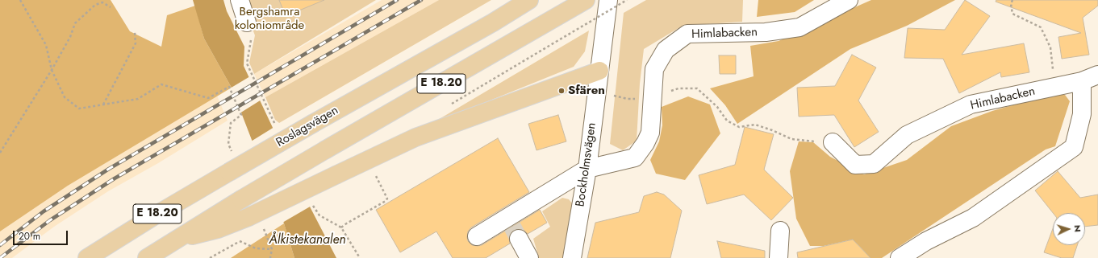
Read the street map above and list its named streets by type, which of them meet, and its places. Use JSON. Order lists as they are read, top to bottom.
{
  "streets": {
    "main road": ["E 18.20", "Roslagsvägen"],
    "street": ["Himlabacken", "Bockholmsvägen"]
  },
  "crossings": [
    ["Himlabacken", "Bockholmsvägen"]
  ],
  "water": ["Ålkistekanalen"],
  "parks": ["Bergshamra koloniområde"],
  "places": ["Sfären"],
  "scale_bar": "20 m",
  "north": "right"
}
